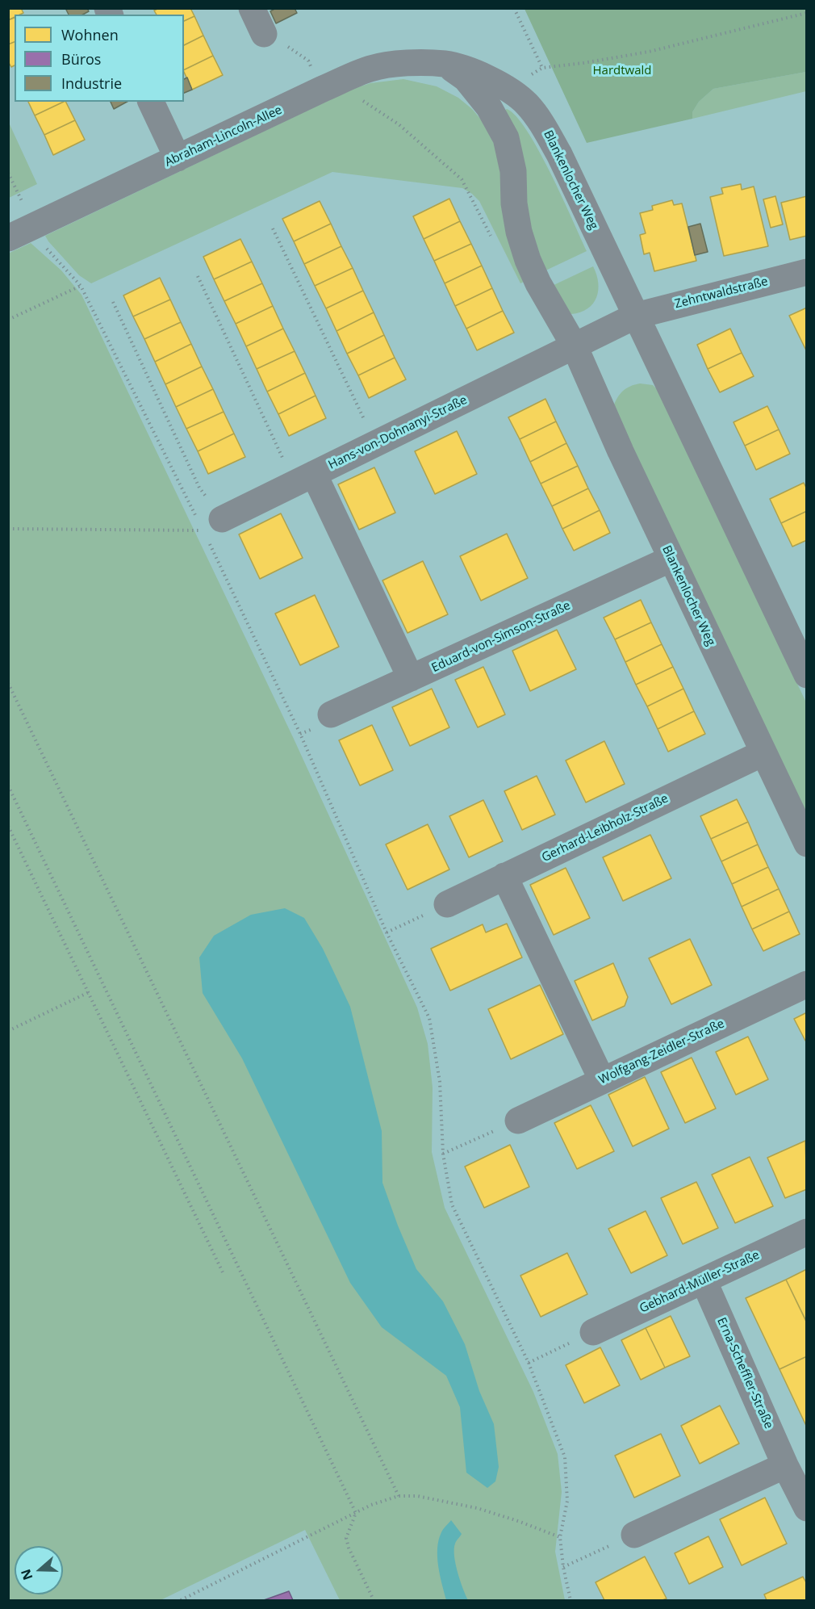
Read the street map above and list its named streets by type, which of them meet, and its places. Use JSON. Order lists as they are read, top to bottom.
{
  "streets": {
    "street": [
      "Abraham-Lincoln-Allee",
      "Blankenlocher Weg",
      "Zehntwaldstraße",
      "Hans-von-Dohnanyi-Straße",
      "Eduard-von-Simson-Straße",
      "Gerhard-Leibholz-Straße",
      "Wolfgang-Zeidler-Straße",
      "Gebhard-Müller-Straße",
      "Erna-Scheffler-Straße"
    ]
  },
  "crossings": [
    ["Abraham-Lincoln-Allee", "Blankenlocher Weg"],
    ["Blankenlocher Weg", "Zehntwaldstraße"],
    ["Blankenlocher Weg", "Hans-von-Dohnanyi-Straße"],
    ["Blankenlocher Weg", "Eduard-von-Simson-Straße"],
    ["Blankenlocher Weg", "Gerhard-Leibholz-Straße"],
    ["Gebhard-Müller-Straße", "Erna-Scheffler-Straße"]
  ],
  "parks": ["Hardtwald"],
  "legend": ["Wohnen", "Büros", "Industrie"],
  "north": "left"
}
